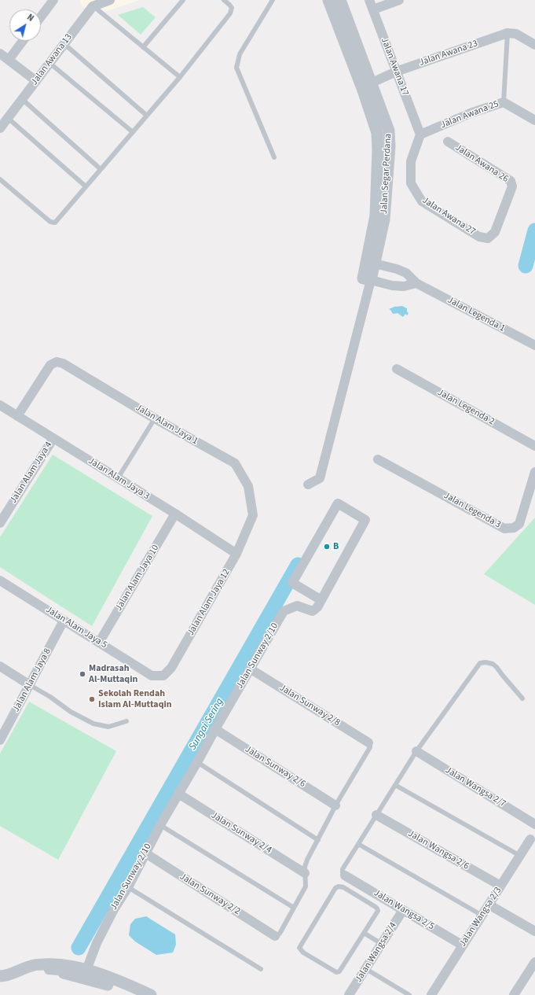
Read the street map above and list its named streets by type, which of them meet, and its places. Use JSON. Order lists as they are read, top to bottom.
{
  "streets": {
    "street": [
      "Jalan Awana 23",
      "Jalan Awana 13",
      "Jalan Awana 17",
      "Jalan Awana 25",
      "Jalan Awana 26",
      "Jalan Segar Perdana",
      "Jalan Awana 27",
      "Jalan Legenda 1",
      "Jalan Legenda 2",
      "Jalan Alam Jaya 1",
      "Jalan Alam Jaya 4",
      "Jalan Alam Jaya 3",
      "Jalan Legenda 3",
      "Jalan Alam Jaya 10",
      "Jalan Alam Jaya 12",
      "Jalan Alam Jaya 5",
      "Jalan Sunway 2/10",
      "Jalan Alam Jaya 8",
      "Jalan Sunway 2/8",
      "Jalan Sunway 2/6",
      "Jalan Wangsa 2/7",
      "Jalan Sunway 2/4",
      "Jalan Wangsa 2/6",
      "Jalan Sunway 2/2",
      "Jalan Wangsa 2/5",
      "Jalan Wangsa 2/3",
      "Jalan Wangsa 2/4"
    ]
  },
  "crossings": [
    ["Jalan Awana 23", "Jalan Awana 17"],
    ["Jalan Awana 23", "Jalan Segar Perdana"],
    ["Jalan Awana 17", "Jalan Awana 25"],
    ["Jalan Awana 17", "Jalan Awana 27"],
    ["Jalan Awana 25", "Jalan Awana 27"],
    ["Jalan Awana 26", "Jalan Awana 27"],
    ["Jalan Segar Perdana", "Jalan Legenda 1"],
    ["Jalan Alam Jaya 1", "Jalan Alam Jaya 3"],
    ["Jalan Alam Jaya 1", "Jalan Alam Jaya 12"],
    ["Jalan Alam Jaya 4", "Jalan Alam Jaya 3"],
    ["Jalan Alam Jaya 3", "Jalan Alam Jaya 10"],
    ["Jalan Alam Jaya 3", "Jalan Alam Jaya 12"],
    ["Jalan Alam Jaya 10", "Jalan Alam Jaya 5"],
    ["Jalan Alam Jaya 12", "Jalan Alam Jaya 5"],
    ["Jalan Alam Jaya 5", "Jalan Alam Jaya 8"],
    ["Jalan Sunway 2/10", "Jalan Sunway 2/8"],
    ["Jalan Sunway 2/10", "Jalan Sunway 2/6"],
    ["Jalan Sunway 2/10", "Jalan Sunway 2/4"],
    ["Jalan Sunway 2/10", "Jalan Sunway 2/2"],
    ["Jalan Wangsa 2/6", "Jalan Wangsa 2/3"],
    ["Jalan Wangsa 2/5", "Jalan Wangsa 2/3"],
    ["Jalan Wangsa 2/5", "Jalan Wangsa 2/4"]
  ],
  "water": ["Sungai Sering"],
  "places": ["B", "Madrasah Al-Muttaqin", "Sekolah Rendah Islam Al-Muttaqin"],
  "north": "top right"
}
